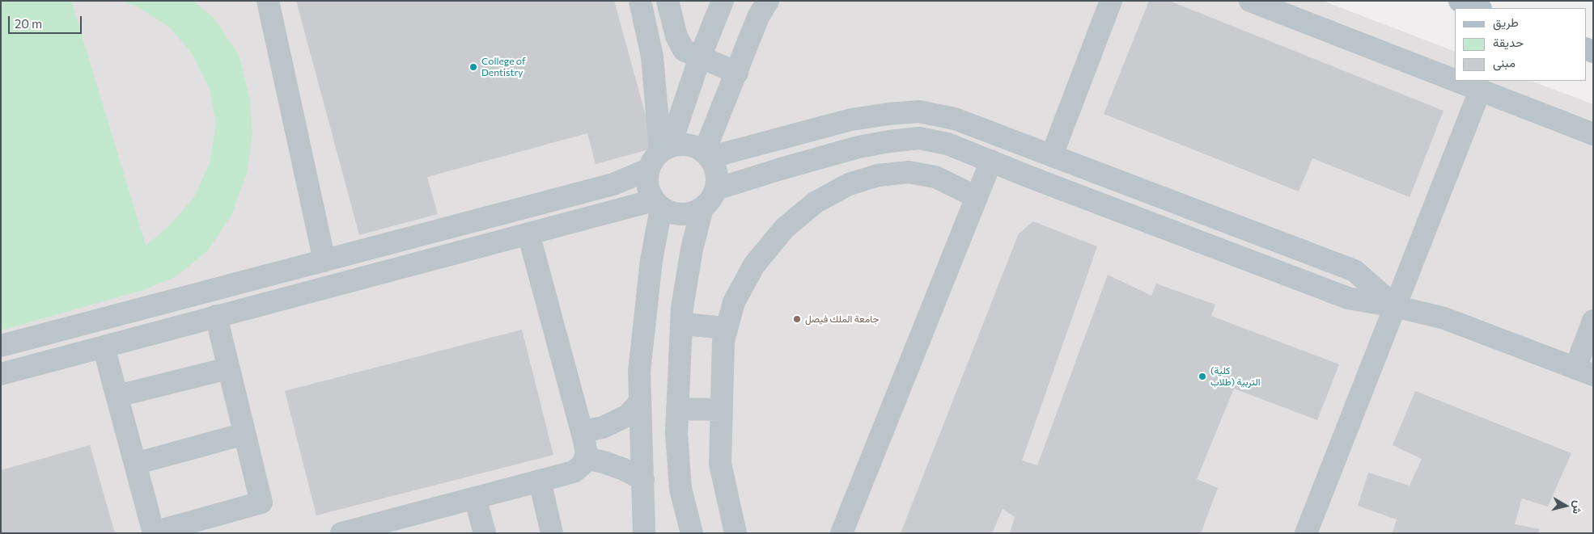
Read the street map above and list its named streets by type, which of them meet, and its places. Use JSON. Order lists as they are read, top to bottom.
{
  "places": ["College of Dentistry", "جامعة الملك فيصل", "(كلية التربية (طلاب"],
  "legend": ["طريق", "حديقة", "مبنى"],
  "scale_bar": "20 m",
  "north": "right"
}
